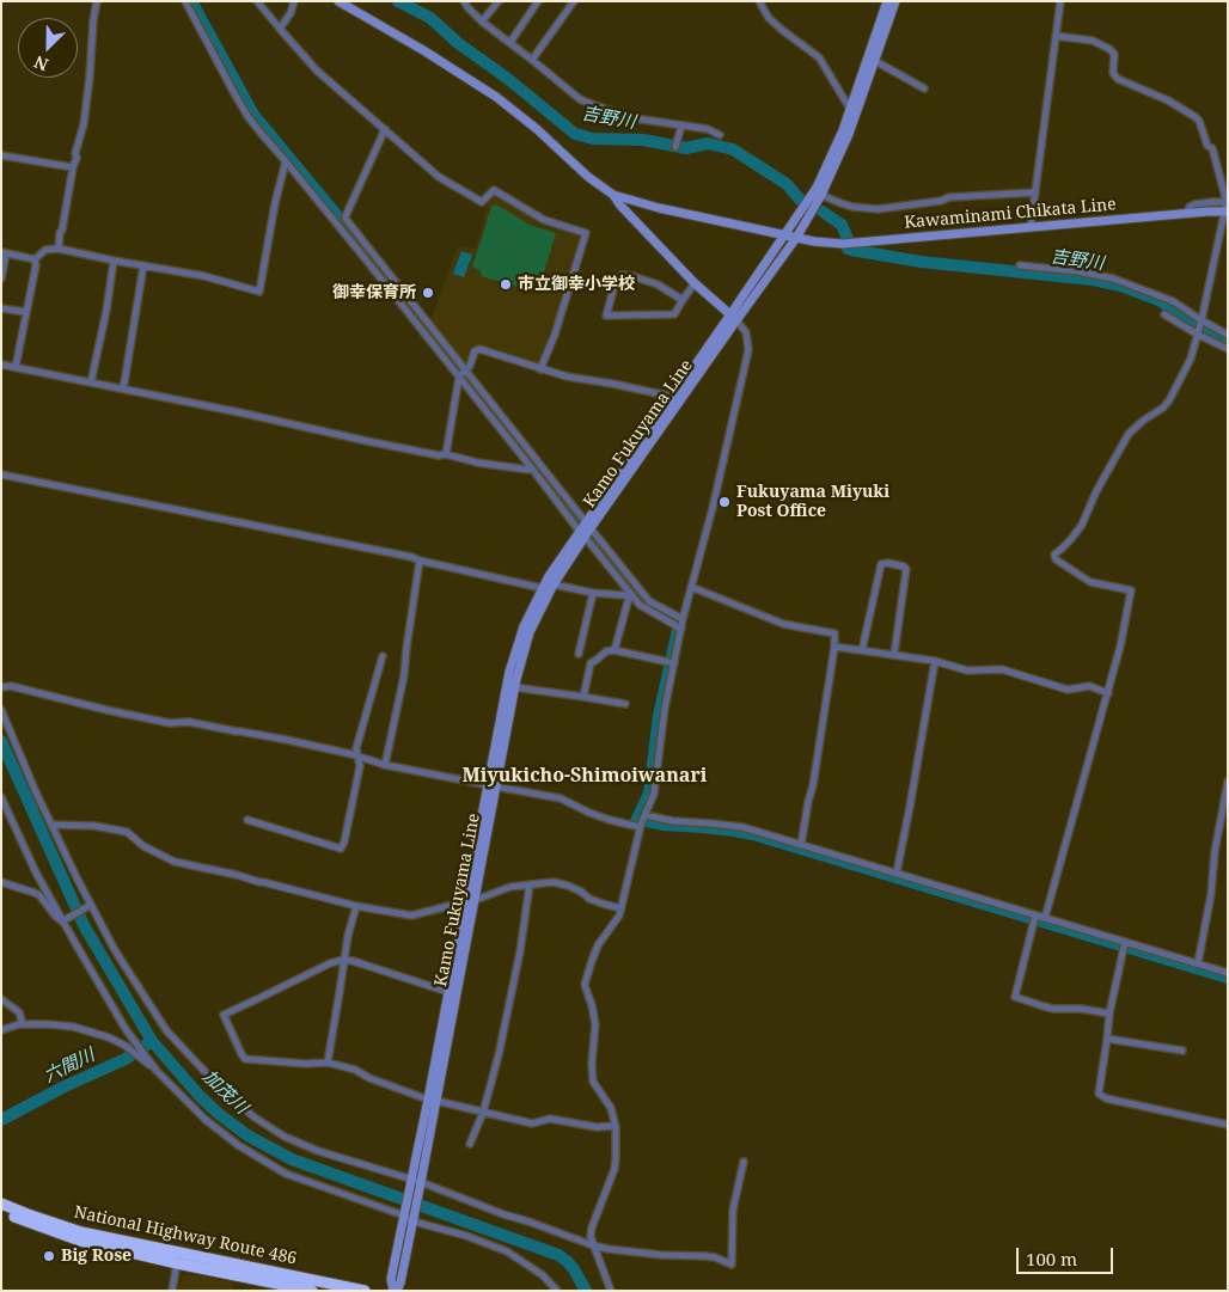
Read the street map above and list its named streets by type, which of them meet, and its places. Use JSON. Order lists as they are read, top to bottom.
{
  "streets": {
    "highway": ["National Highway Route 486"],
    "main road": ["Kawaminami Chikata Line", "Kamo Fukuyama Line"]
  },
  "crossings": [
    ["Kawaminami Chikata Line", "Kamo Fukuyama Line"]
  ],
  "districts": ["Miyukicho-Shimoiwanari"],
  "water": ["吉野川", "六間川", "加茂川"],
  "places": [
    "市立御幸小学校",
    "御幸保育所",
    "Fukuyama Miyuki Post Office",
    "Big Rose"
  ],
  "scale_bar": "100 m",
  "north": "bottom left"
}
